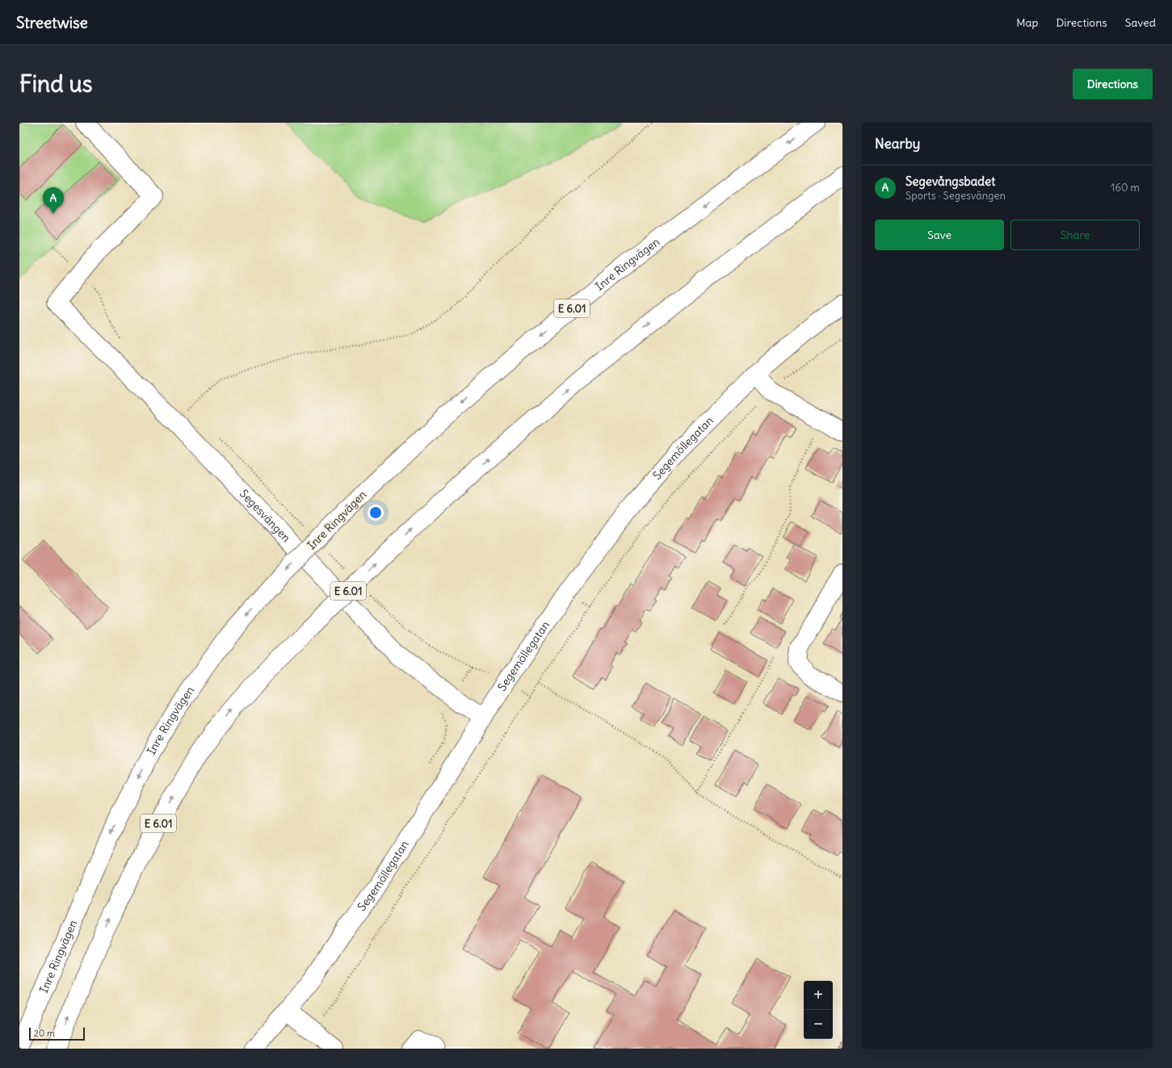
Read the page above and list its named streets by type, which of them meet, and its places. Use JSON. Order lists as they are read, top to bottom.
{
  "streets": {
    "main road": [
      "Inre Ringvägen",
      "E 6.01",
      "Segemöllegatan",
      "Segesvängen"
    ]
  },
  "crossings": [
    ["Segemöllegatan", "Segesvängen"]
  ],
  "scale_bar": "20 m",
  "page": {
    "header": "Streetwise",
    "nav": ["Map", "Directions", "Saved"],
    "buttons": [
      "Directions",
      ["Save", "Share"]
    ],
    "title": "Find us",
    "heading": "Nearby",
    "list": [
      {
        "mark": "A",
        "name": "Segevångsbadet",
        "note": "Sports · Segesvängen",
        "value": "160 m"
      }
    ],
    "pins": "A",
    "map_buttons": ["+", "−"],
    "scale": "20 m"
  }
}
